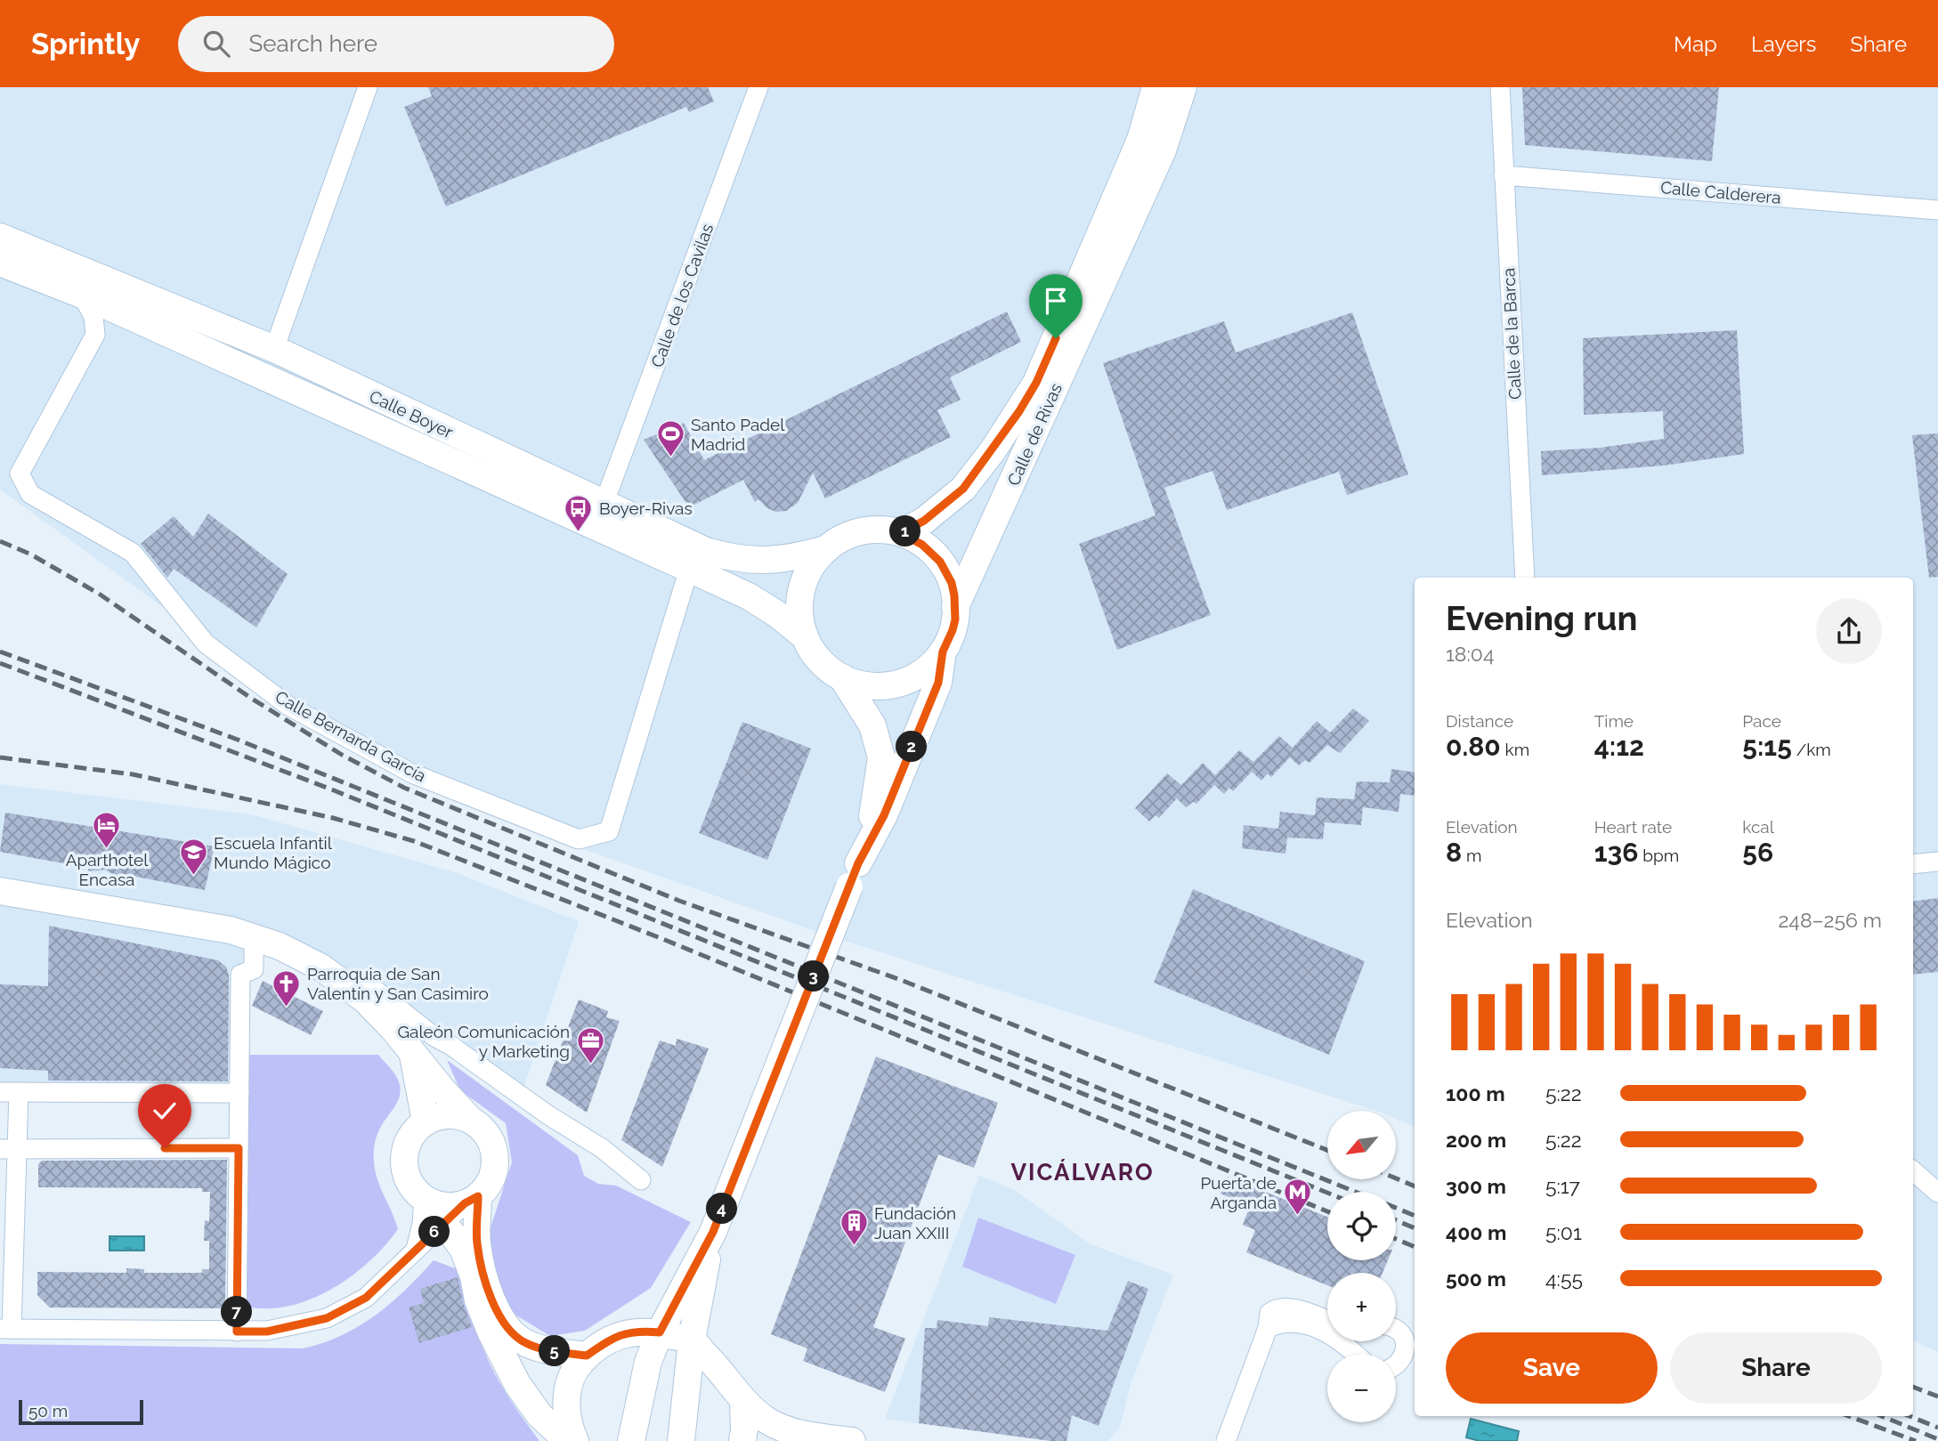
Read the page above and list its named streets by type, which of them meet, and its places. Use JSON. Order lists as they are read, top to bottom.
{
  "streets": {
    "main road": ["Calle Boyer", "Calle de Rivas"],
    "street": [
      "Calle Calderera",
      "Calle de los Cavilas",
      "Calle de la Barca",
      "Calle Bernarda García"
    ]
  },
  "crossings": [
    ["Calle Calderera", "Calle de la Barca"],
    ["Calle de los Cavilas", "Calle Boyer"],
    ["Calle Boyer", "Calle de Rivas"],
    ["Calle Boyer", "Calle Bernarda García"]
  ],
  "districts": ["VICÁLVARO"],
  "places": {
    "sports": ["Santo Padel Madrid"],
    "bus stop": ["Boyer-Rivas"],
    "hotel": ["Aparthotel Encasa"],
    "school or university": ["Escuela Infantil Mundo Mágico"],
    "church": ["Parroquia de San Valentín y San Casimiro"],
    "office": ["Galeón Comunicación y Marketing"],
    "metro station": ["Puerta de Arganda"],
    "building": ["Fundación Juan XXIII"]
  },
  "scale_bar": "50 m",
  "north": "bottom left",
  "page": {
    "header": "Sprintly",
    "search": "Search here",
    "nav": ["Map", "Layers", "Share"],
    "pins": [
      "1",
      "2",
      "3",
      "4",
      "6",
      "7",
      "5"
    ],
    "heading": ["Evening run", "18:04"],
    "stats": [
      ["Distance", "0.80 km"],
      ["Time", "4:12"],
      ["Pace", "5:15 /km"],
      ["Elevation", "8 m"],
      ["Heart rate", "136 bpm"],
      ["kcal", "56"]
    ],
    "chart": ["Elevation", "248–256 m"],
    "list": [
      {
        "name": "100 m",
        "note": "5:22"
      },
      {
        "name": "200 m",
        "note": "5:22"
      },
      {
        "name": "300 m",
        "note": "5:17"
      },
      {
        "name": "400 m",
        "note": "5:01"
      },
      {
        "name": "500 m",
        "note": "4:55"
      }
    ],
    "map_buttons": ["+", "−"],
    "buttons": ["Save", "Share"],
    "scale": "50 m"
  }
}
